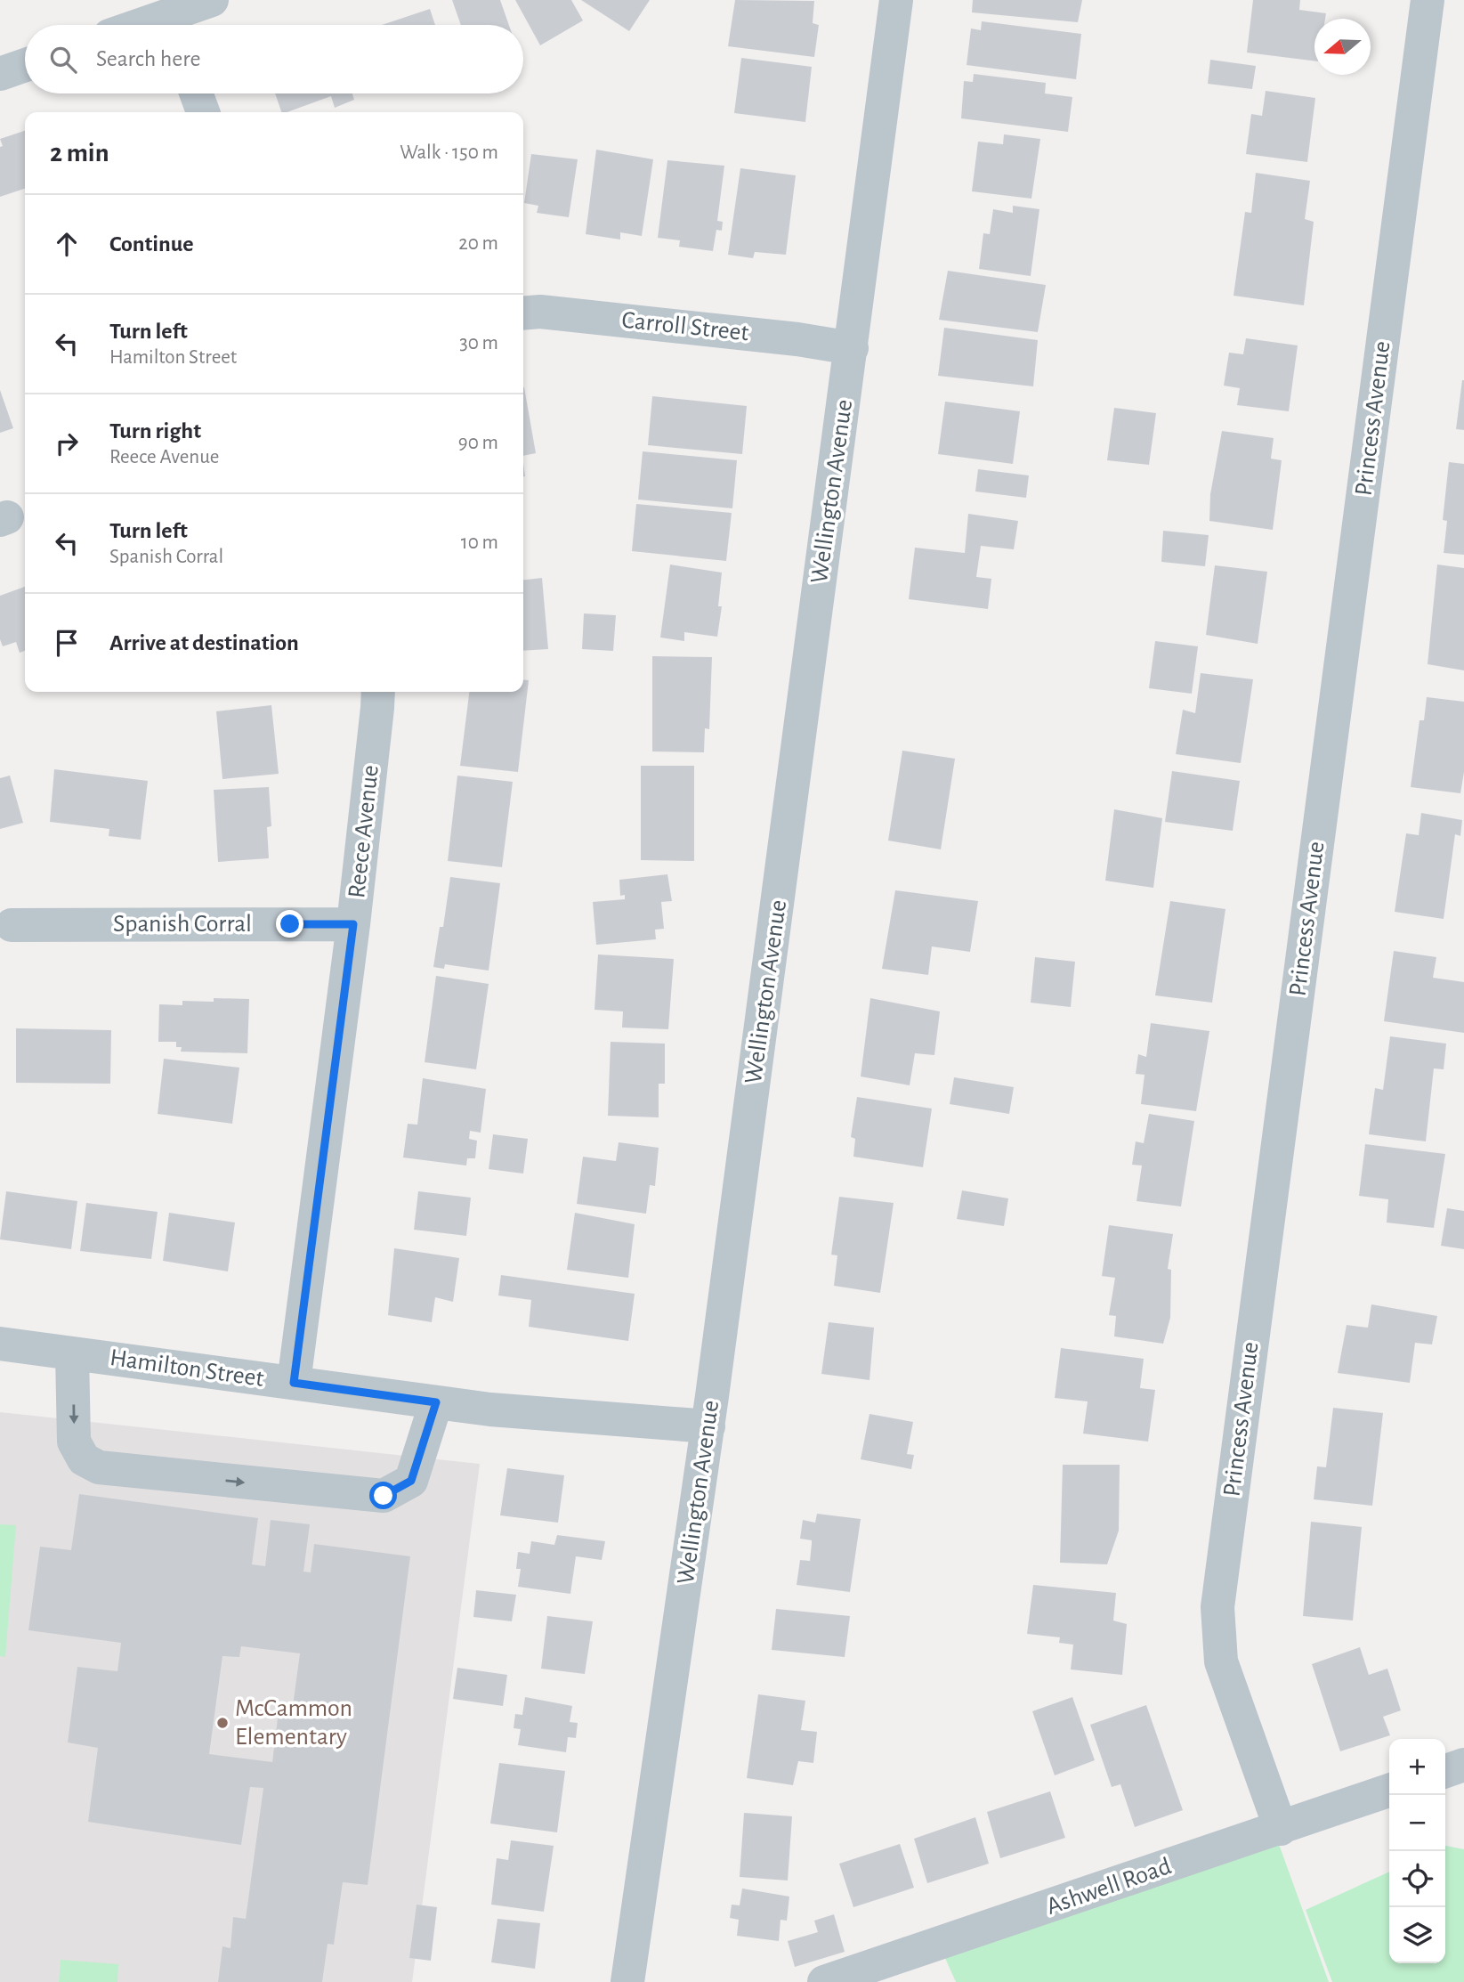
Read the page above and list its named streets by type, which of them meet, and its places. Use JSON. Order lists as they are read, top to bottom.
{
  "streets": {
    "street": [
      "Carroll Street",
      "Princess Avenue",
      "Wellington Avenue",
      "Reece Avenue",
      "Spanish Corral",
      "Hamilton Street",
      "Ashwell Road"
    ]
  },
  "crossings": [
    ["Carroll Street", "Wellington Avenue"],
    ["Princess Avenue", "Ashwell Road"],
    ["Wellington Avenue", "Hamilton Street"],
    ["Reece Avenue", "Spanish Corral"],
    ["Reece Avenue", "Hamilton Street"]
  ],
  "places": ["McCammon Elementary"],
  "north": "left",
  "page": {
    "search": "Search here",
    "heading": ["2 min", "Walk · 150 m"],
    "list": [
      ["Continue", "20 m"],
      ["Turn left", "Hamilton Street", "30 m"],
      ["Turn right", "Reece Avenue", "90 m"],
      ["Turn left", "Spanish Corral", "10 m"],
      "Arrive at destination"
    ],
    "map_buttons": ["+", "−"]
  }
}
